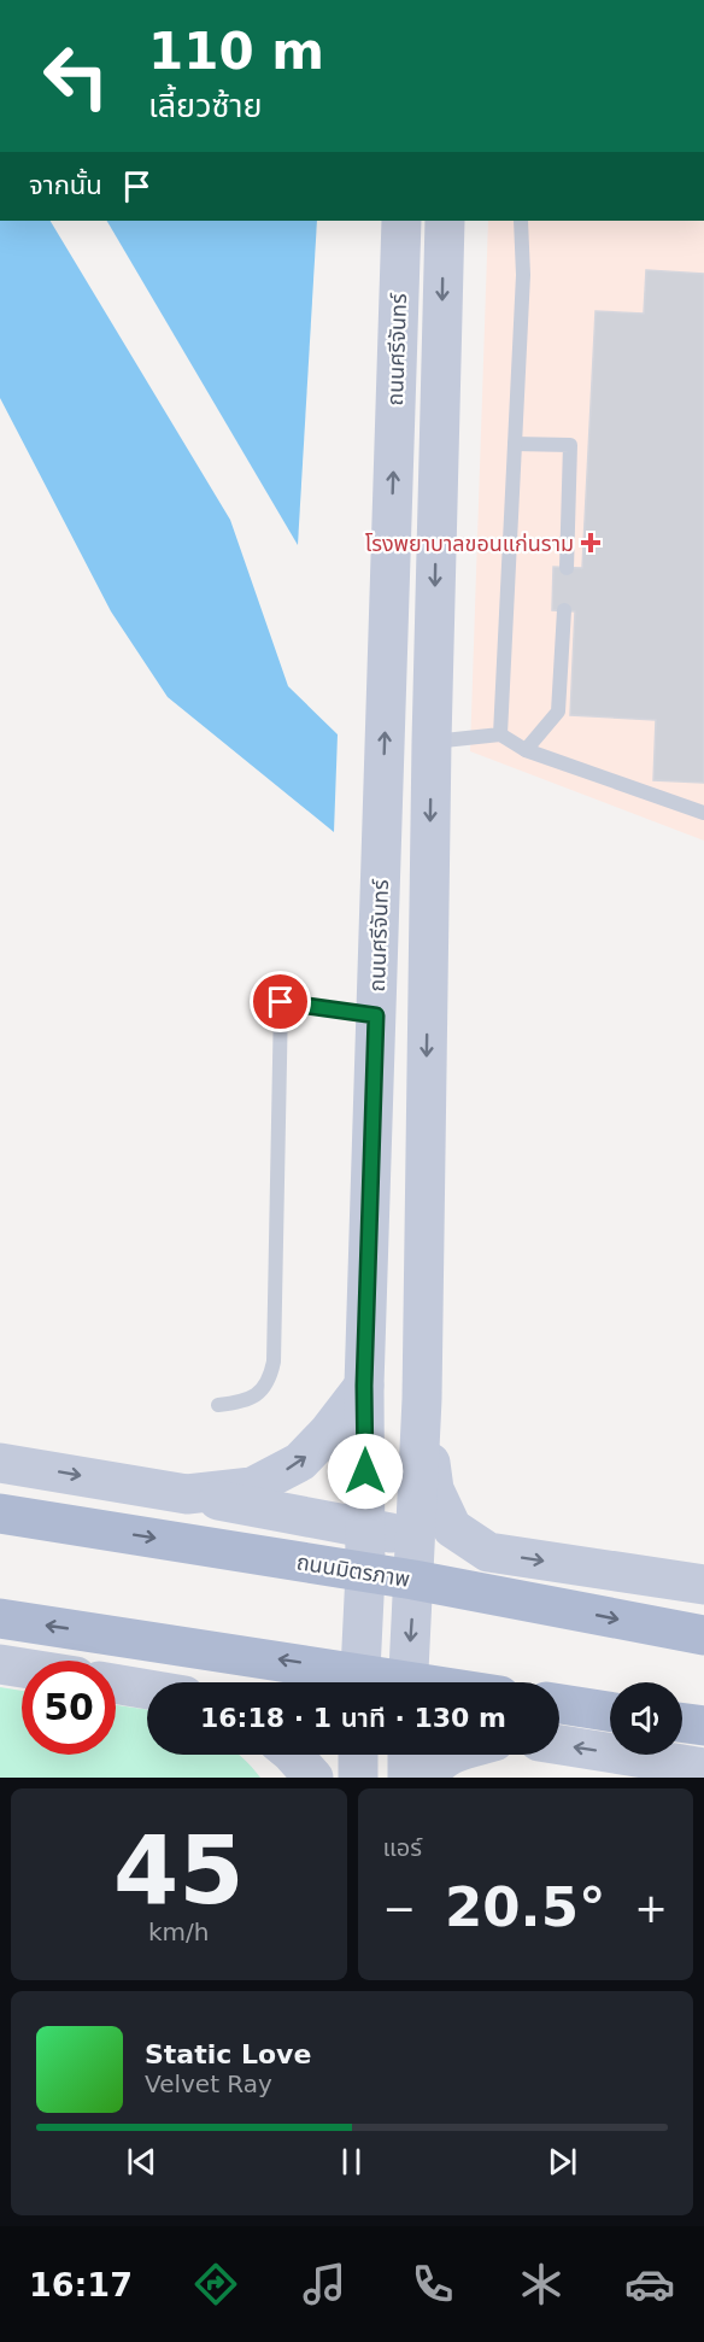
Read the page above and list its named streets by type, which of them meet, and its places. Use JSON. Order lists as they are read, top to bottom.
{
  "streets": {
    "main road": ["ถนนศรีจันทร์", "ถนนมิตรภาพ"]
  },
  "crossings": [
    ["ถนนศรีจันทร์", "ถนนมิตรภาพ"]
  ],
  "places": {
    "health": ["โรงพยาบาลขอนแก่นราม"]
  },
  "page": {
    "turn": ["110 m", "เลี้ยวซ้าย"],
    "then": "จากนั้น",
    "limit": "50",
    "trip": "16:18 · 1 นาที · 130 m",
    "tile": [
      ["45", "km/h"],
      "แอร์"
    ],
    "heat": ["−", "20.5°", "+"],
    "song": ["Static Love", "Velvet Ray"],
    "tabs": "16:17"
  }
}
